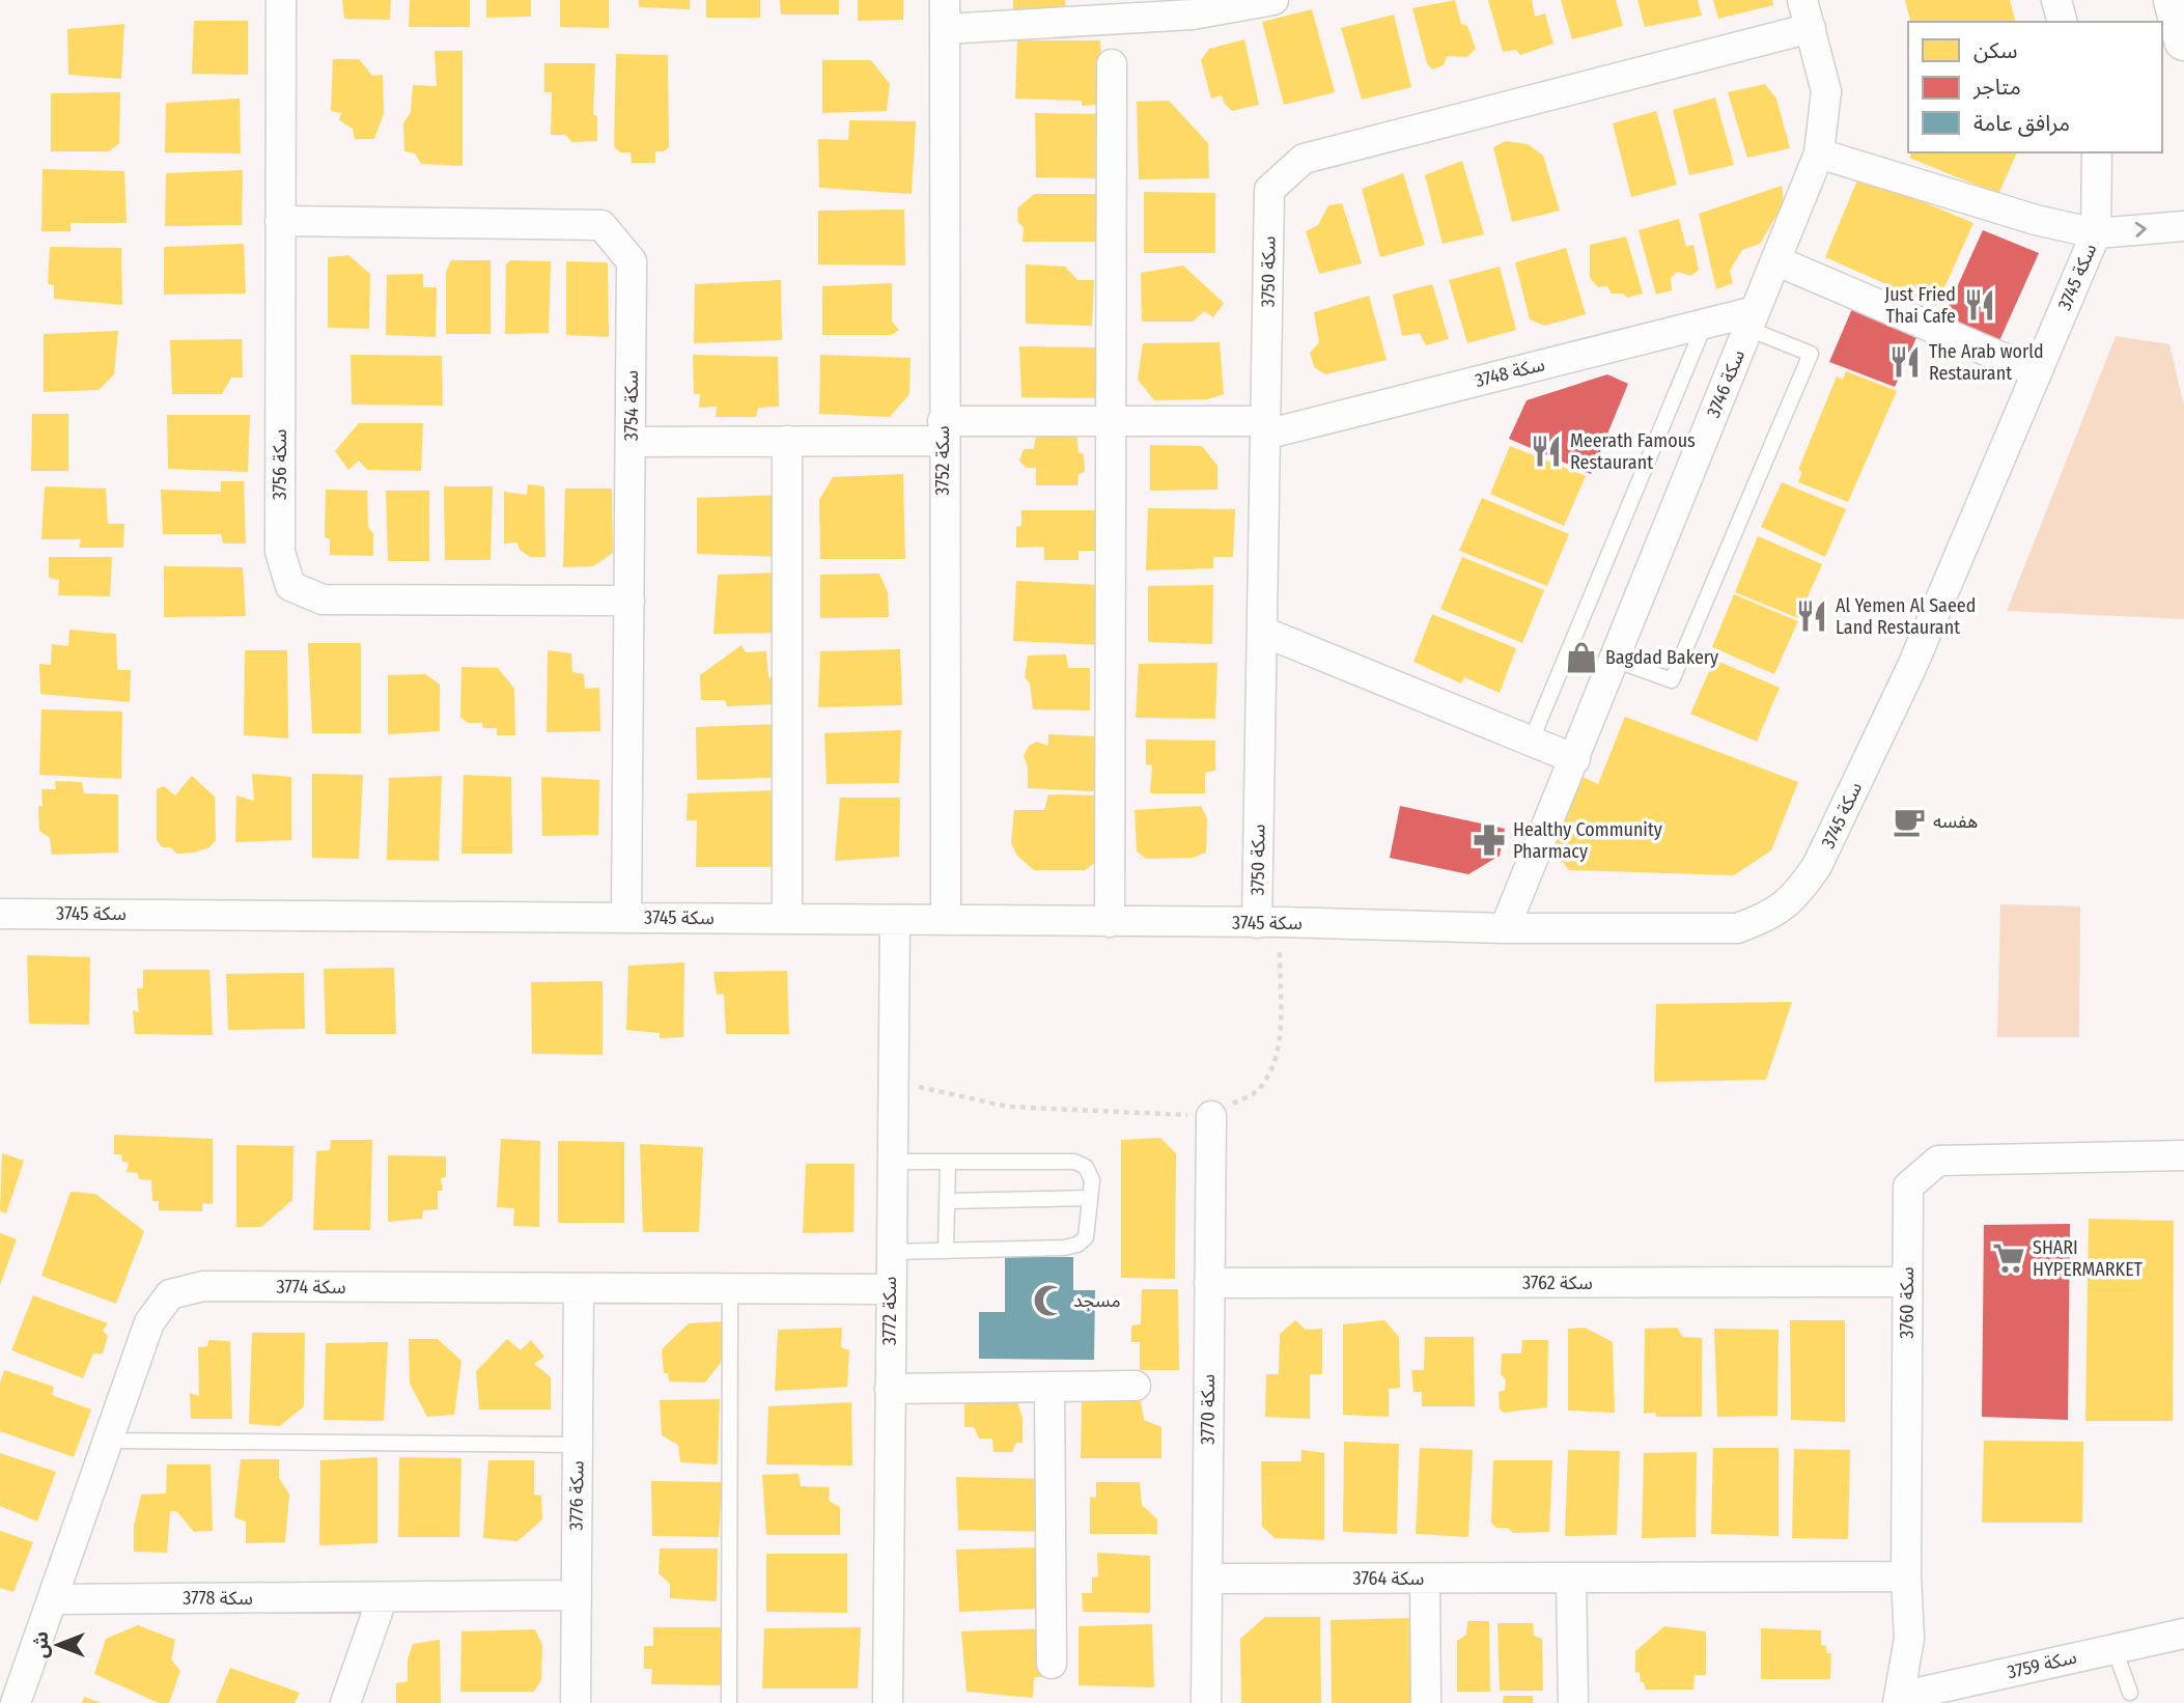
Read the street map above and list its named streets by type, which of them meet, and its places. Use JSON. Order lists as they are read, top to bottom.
{
  "streets": {
    "street": [
      "سكة 3750",
      "سكة 3745",
      "سكة 3748",
      "سكة 3746",
      "سكة 3754",
      "سكة 3752",
      "سكة 3756",
      "سكة 3762",
      "سكة 3774",
      "سكة 3760",
      "سكة 3772",
      "سكة 3770",
      "سكة 3776",
      "سكة 3764",
      "سكة 3778",
      "سكة 3759"
    ]
  },
  "crossings": [
    ["سكة 3750", "سكة 3745"],
    ["سكة 3750", "سكة 3748"],
    ["سكة 3750", "سكة 3746"],
    ["سكة 3745", "سكة 3746"],
    ["سكة 3745", "سكة 3754"],
    ["سكة 3745", "سكة 3752"],
    ["سكة 3745", "سكة 3772"],
    ["سكة 3748", "سكة 3746"],
    ["سكة 3748", "سكة 3754"],
    ["سكة 3748", "سكة 3752"],
    ["سكة 3754", "سكة 3756"],
    ["سكة 3762", "سكة 3760"],
    ["سكة 3762", "سكة 3770"],
    ["سكة 3774", "سكة 3772"],
    ["سكة 3774", "سكة 3776"],
    ["سكة 3774", "سكة 3778"],
    ["سكة 3760", "سكة 3764"],
    ["سكة 3760", "سكة 3759"],
    ["سكة 3770", "سكة 3764"],
    ["سكة 3776", "سكة 3778"]
  ],
  "places": {
    "restaurant": [
      "Just Fried Thai Cafe",
      "The Arab world Restaurant",
      "Meerath Famous Restaurant",
      "Al Yemen Al Saeed Land Restaurant"
    ],
    "shop": ["Bagdad Bakery"],
    "cafe": ["هفسه"],
    "pharmacy": ["Healthy Community Pharmacy"],
    "supermarket": ["SHARI HYPERMARKET"],
    "mosque": ["مسجد"]
  },
  "legend": ["سكن", "متاجر", "مرافق عامة"],
  "north": "left"
}
